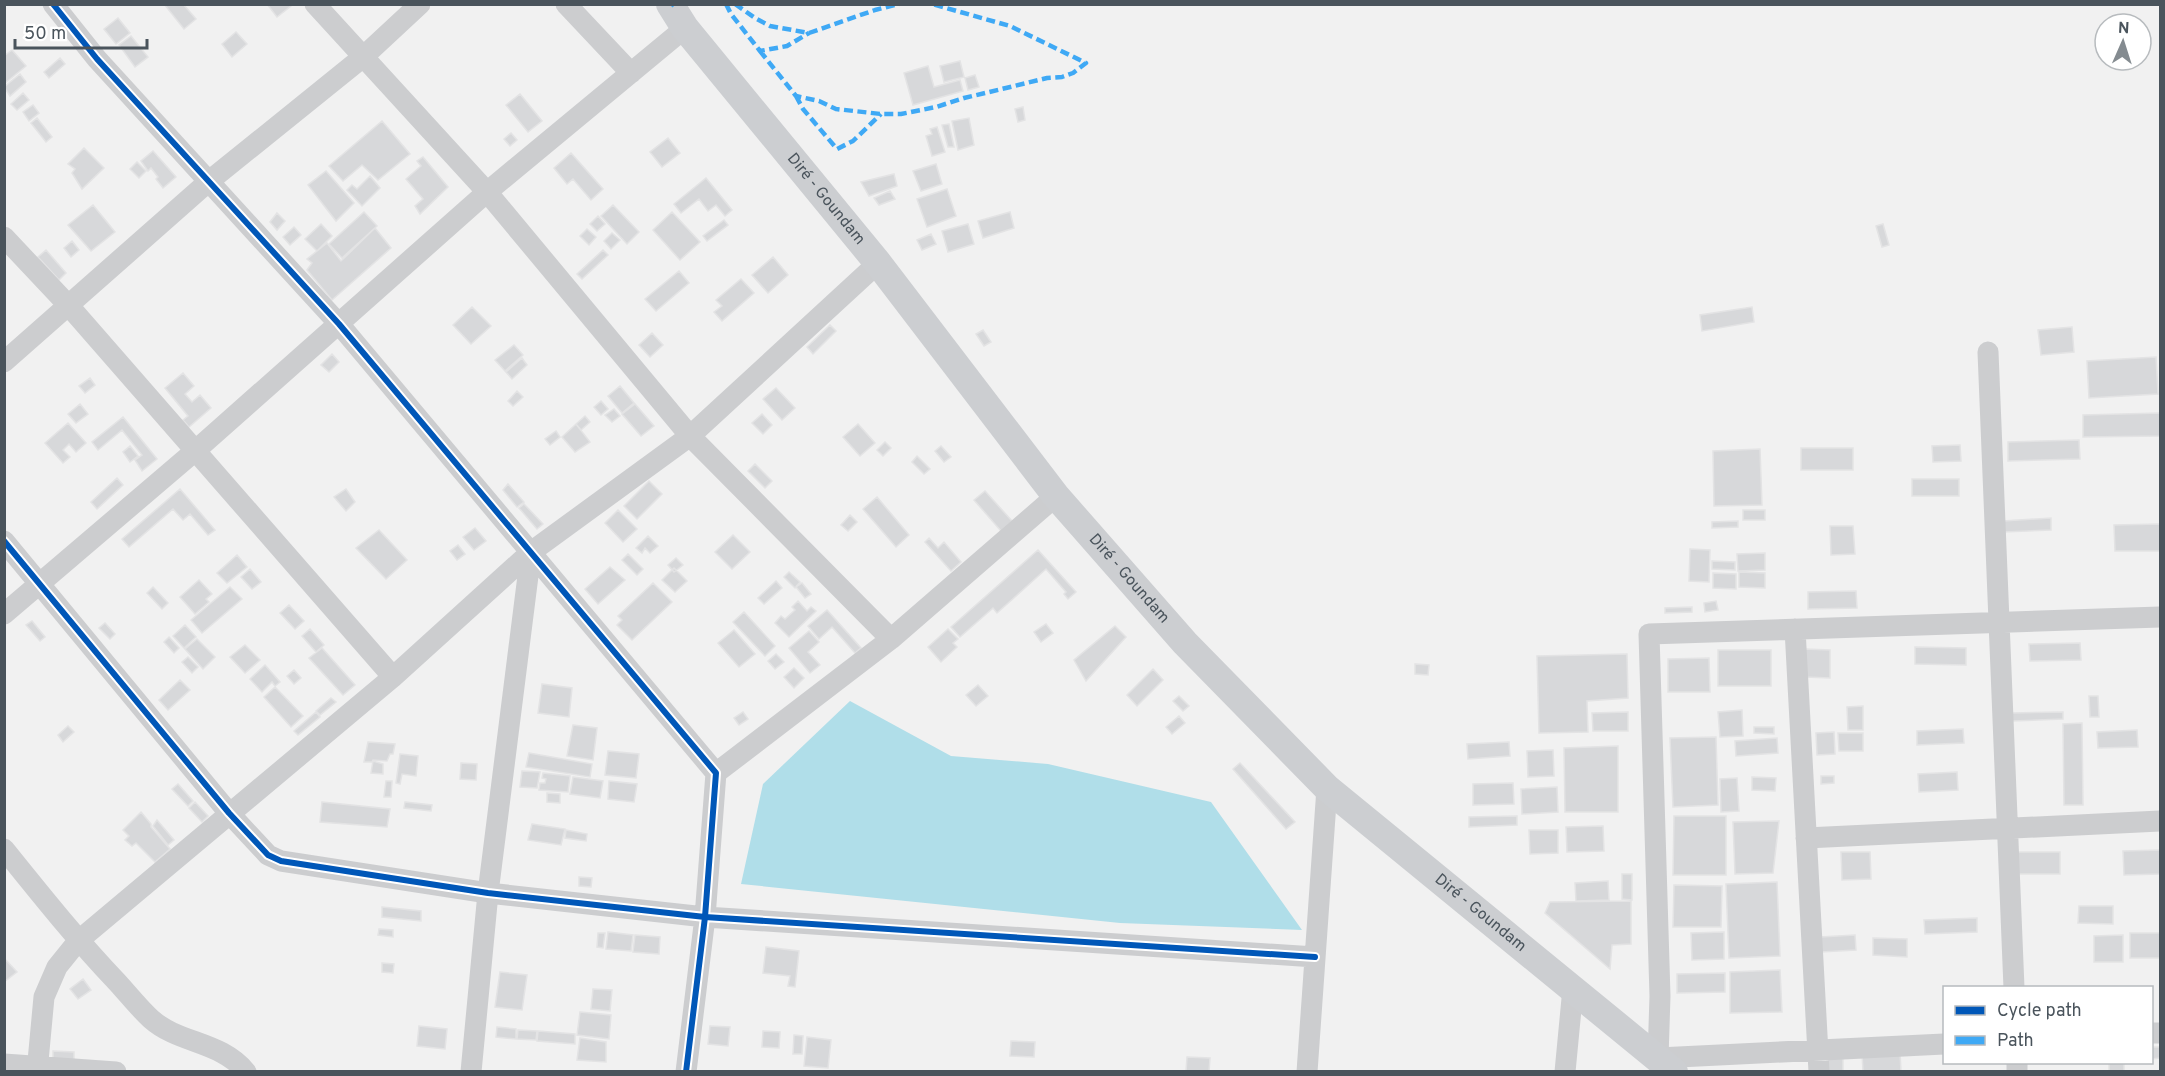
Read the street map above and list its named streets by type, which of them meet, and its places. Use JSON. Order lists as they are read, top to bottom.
{
  "streets": {
    "main road": ["Diré - Goundam"]
  },
  "legend": ["Cycle path", "Path"],
  "scale_bar": "50 m",
  "north": "top"
}
